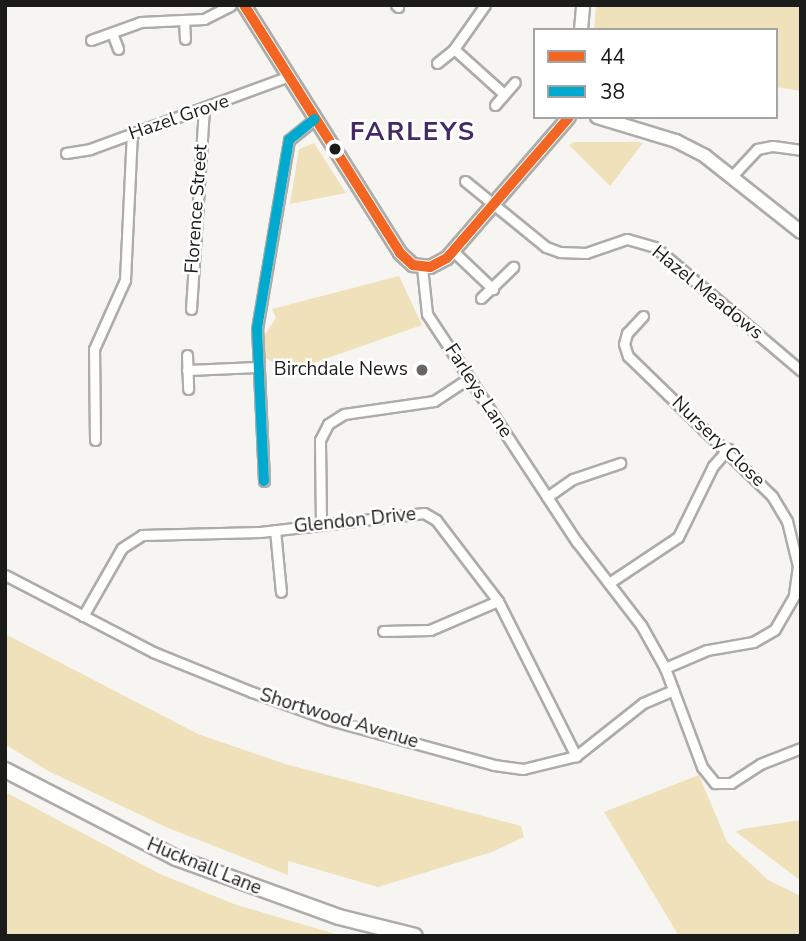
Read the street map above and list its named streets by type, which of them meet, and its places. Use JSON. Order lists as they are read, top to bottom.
{
  "streets": {
    "main road": ["Hucknall Lane"],
    "street": [
      "Hazel Grove",
      "Florence Street",
      "Hazel Meadows",
      "Farleys Lane",
      "Nursery Close",
      "Glendon Drive",
      "Shortwood Avenue"
    ]
  },
  "crossings": [
    ["Hazel Grove", "Florence Street"],
    ["Farleys Lane", "Nursery Close"],
    ["Farleys Lane", "Shortwood Avenue"],
    ["Glendon Drive", "Shortwood Avenue"]
  ],
  "districts": ["FARLEYS"],
  "places": ["Birchdale News"],
  "lines": ["transit line 44", "transit line 38"],
  "legend": ["44", "38"]
}
